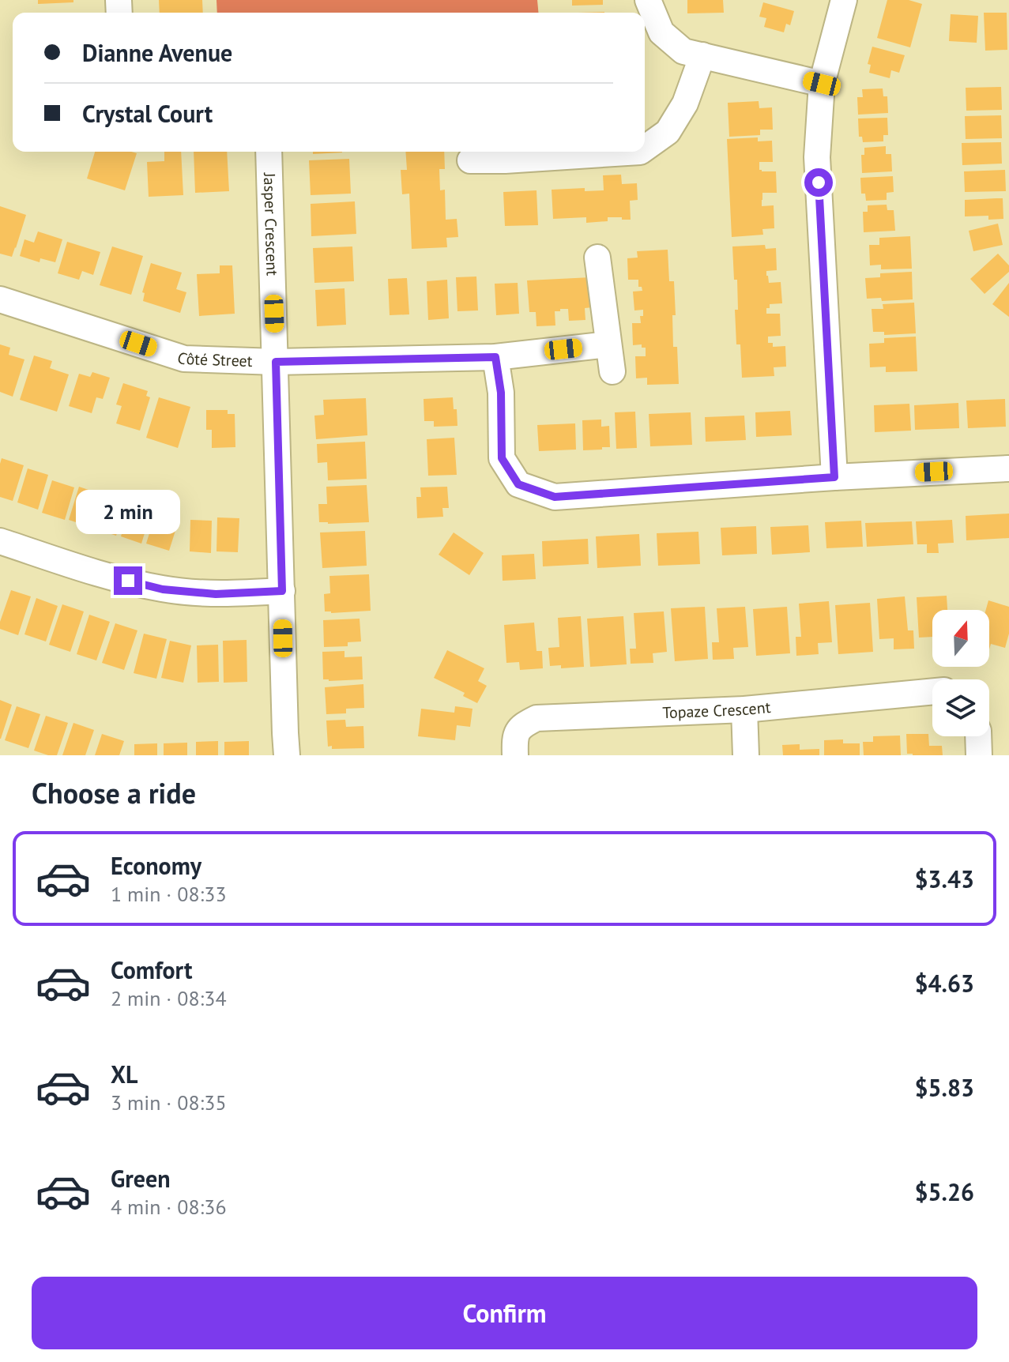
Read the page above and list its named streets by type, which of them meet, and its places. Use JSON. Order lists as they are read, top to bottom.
{
  "streets": {
    "street": ["Jasper Crescent", "Côté Street", "Topaze Crescent"]
  },
  "crossings": [
    ["Jasper Crescent", "Côté Street"]
  ],
  "north": "top",
  "page": {
    "banner": ["Dianne Avenue", "Crystal Court"],
    "bubble": "2 min",
    "heading": "Choose a ride",
    "list": [
      {
        "name": "Economy",
        "note": "1 min · 08:33",
        "value": "$3.43"
      },
      {
        "name": "Comfort",
        "note": "2 min · 08:34",
        "value": "$4.63"
      },
      {
        "name": "XL",
        "note": "3 min · 08:35",
        "value": "$5.83"
      },
      {
        "name": "Green",
        "note": "4 min · 08:36",
        "value": "$5.26"
      }
    ],
    "buttons": "Confirm"
  }
}
